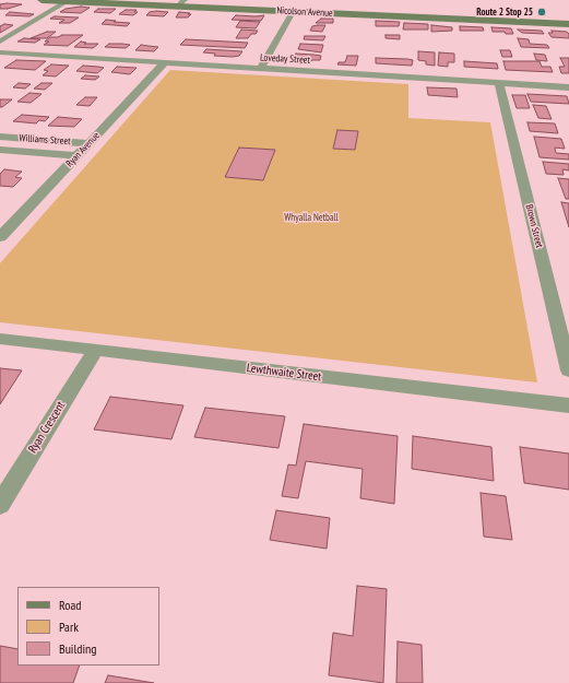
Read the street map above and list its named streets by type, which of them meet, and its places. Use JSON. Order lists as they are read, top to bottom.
{
  "streets": {
    "main road": ["Nicolson Avenue"],
    "street": [
      "Loveday Street",
      "Williams Street",
      "Ryan Avenue",
      "Brown Street",
      "Lewthwaite Street",
      "Ryan Crescent"
    ]
  },
  "crossings": [
    ["Loveday Street", "Ryan Avenue"],
    ["Loveday Street", "Brown Street"],
    ["Williams Street", "Ryan Avenue"],
    ["Lewthwaite Street", "Ryan Crescent"]
  ],
  "parks": ["Whyalla Netball"],
  "places": ["Route 2 Stop 25"],
  "legend": ["Road", "Park", "Building"]
}
